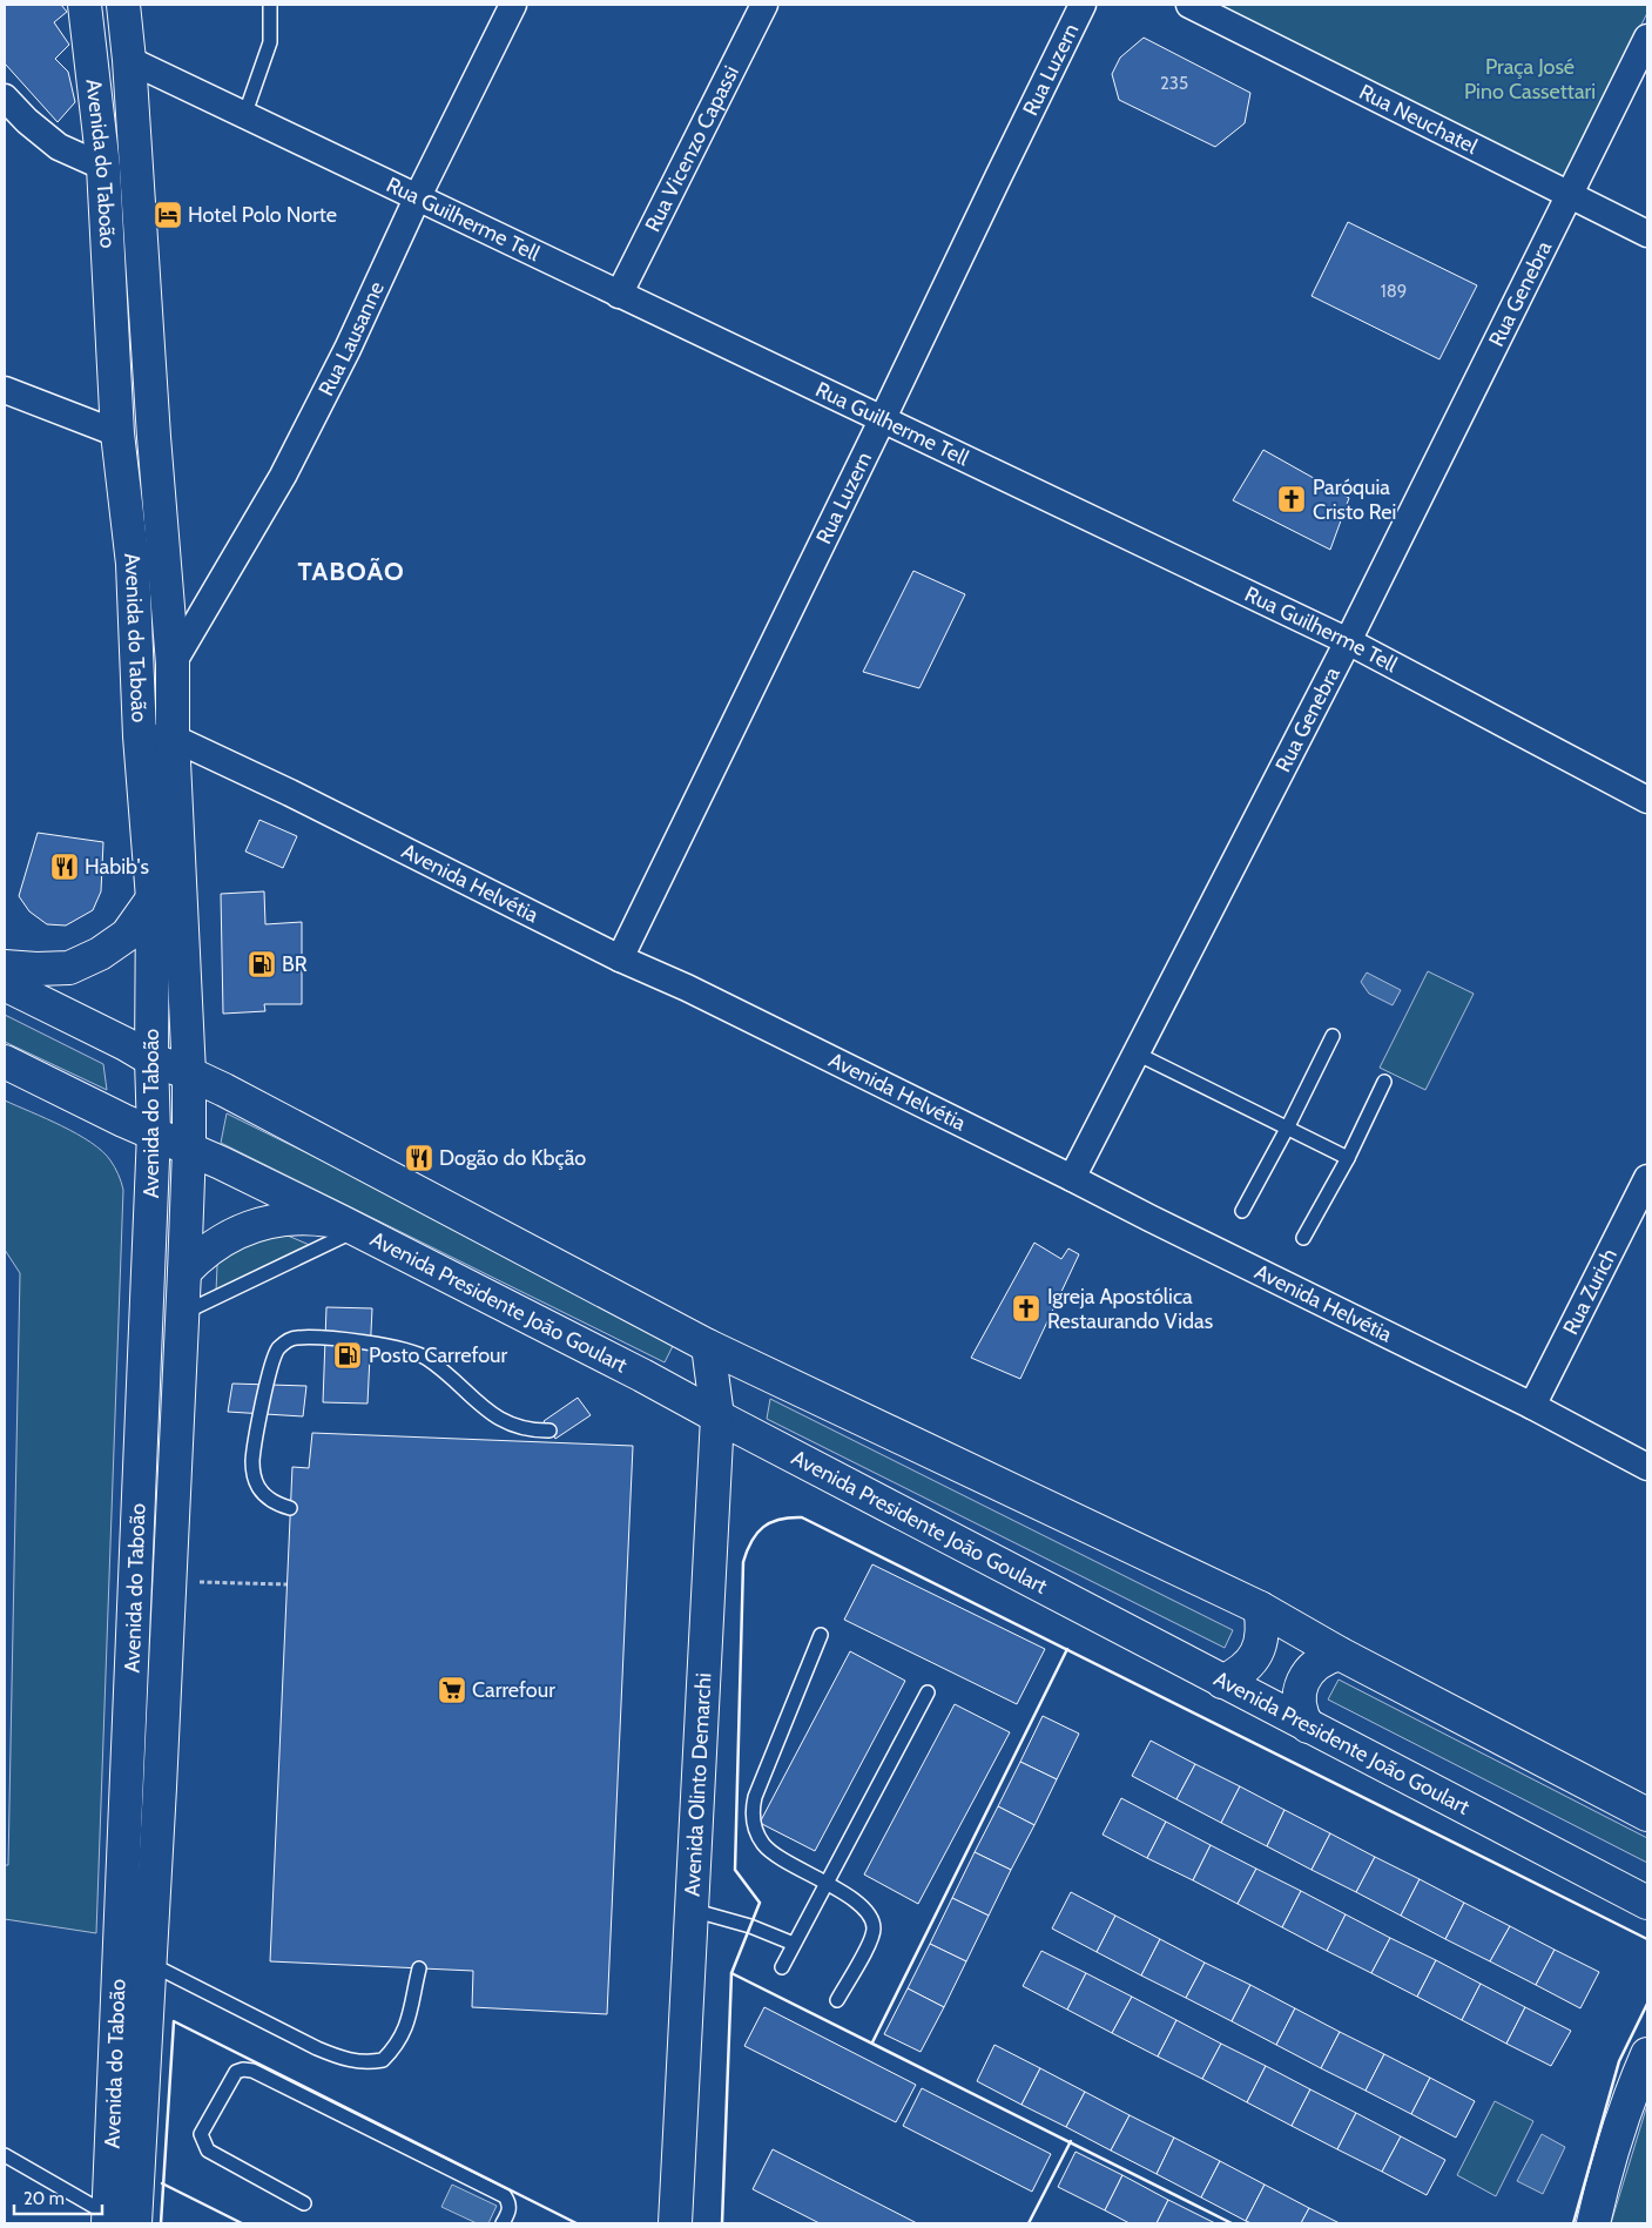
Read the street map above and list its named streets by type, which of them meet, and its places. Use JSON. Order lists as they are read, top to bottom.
{
  "streets": {
    "main road": ["Avenida do Taboão", "Avenida Presidente João Goulart", "Avenida Olinto Demarchi"],
    "street": [
      "Rua Luzern",
      "Rua Neuchatel",
      "Rua Vicenzo Capassi",
      "Rua Guilherme Tell",
      "Rua Genebra",
      "Rua Lausanne",
      "Avenida Helvétia",
      "Rua Zurich"
    ]
  },
  "crossings": [
    ["Rua Luzern", "Rua Guilherme Tell"],
    ["Rua Luzern", "Avenida Helvétia"],
    ["Rua Neuchatel", "Rua Genebra"],
    ["Rua Vicenzo Capassi", "Rua Guilherme Tell"],
    ["Avenida do Taboão", "Rua Guilherme Tell"],
    ["Avenida do Taboão", "Rua Lausanne"],
    ["Avenida do Taboão", "Avenida Helvétia"],
    ["Avenida do Taboão", "Avenida Presidente João Goulart"],
    ["Rua Guilherme Tell", "Rua Genebra"],
    ["Rua Guilherme Tell", "Rua Lausanne"],
    ["Rua Genebra", "Avenida Helvétia"],
    ["Avenida Helvétia", "Rua Zurich"],
    ["Avenida Presidente João Goulart", "Avenida Olinto Demarchi"]
  ],
  "districts": ["TABOÃO"],
  "parks": ["Praça José Pino Cassettari"],
  "places": {
    "hotel": ["Hotel Polo Norte"],
    "church": ["Paróquia Cristo Rei", "Igreja Apostólica Restaurando Vidas"],
    "restaurant": ["Habib's", "Dogão do Kbção"],
    "fuel station": ["BR", "Posto Carrefour"],
    "supermarket": ["Carrefour"]
  },
  "house_numbers": ["235", "189"],
  "scale_bar": "20 m"
}
